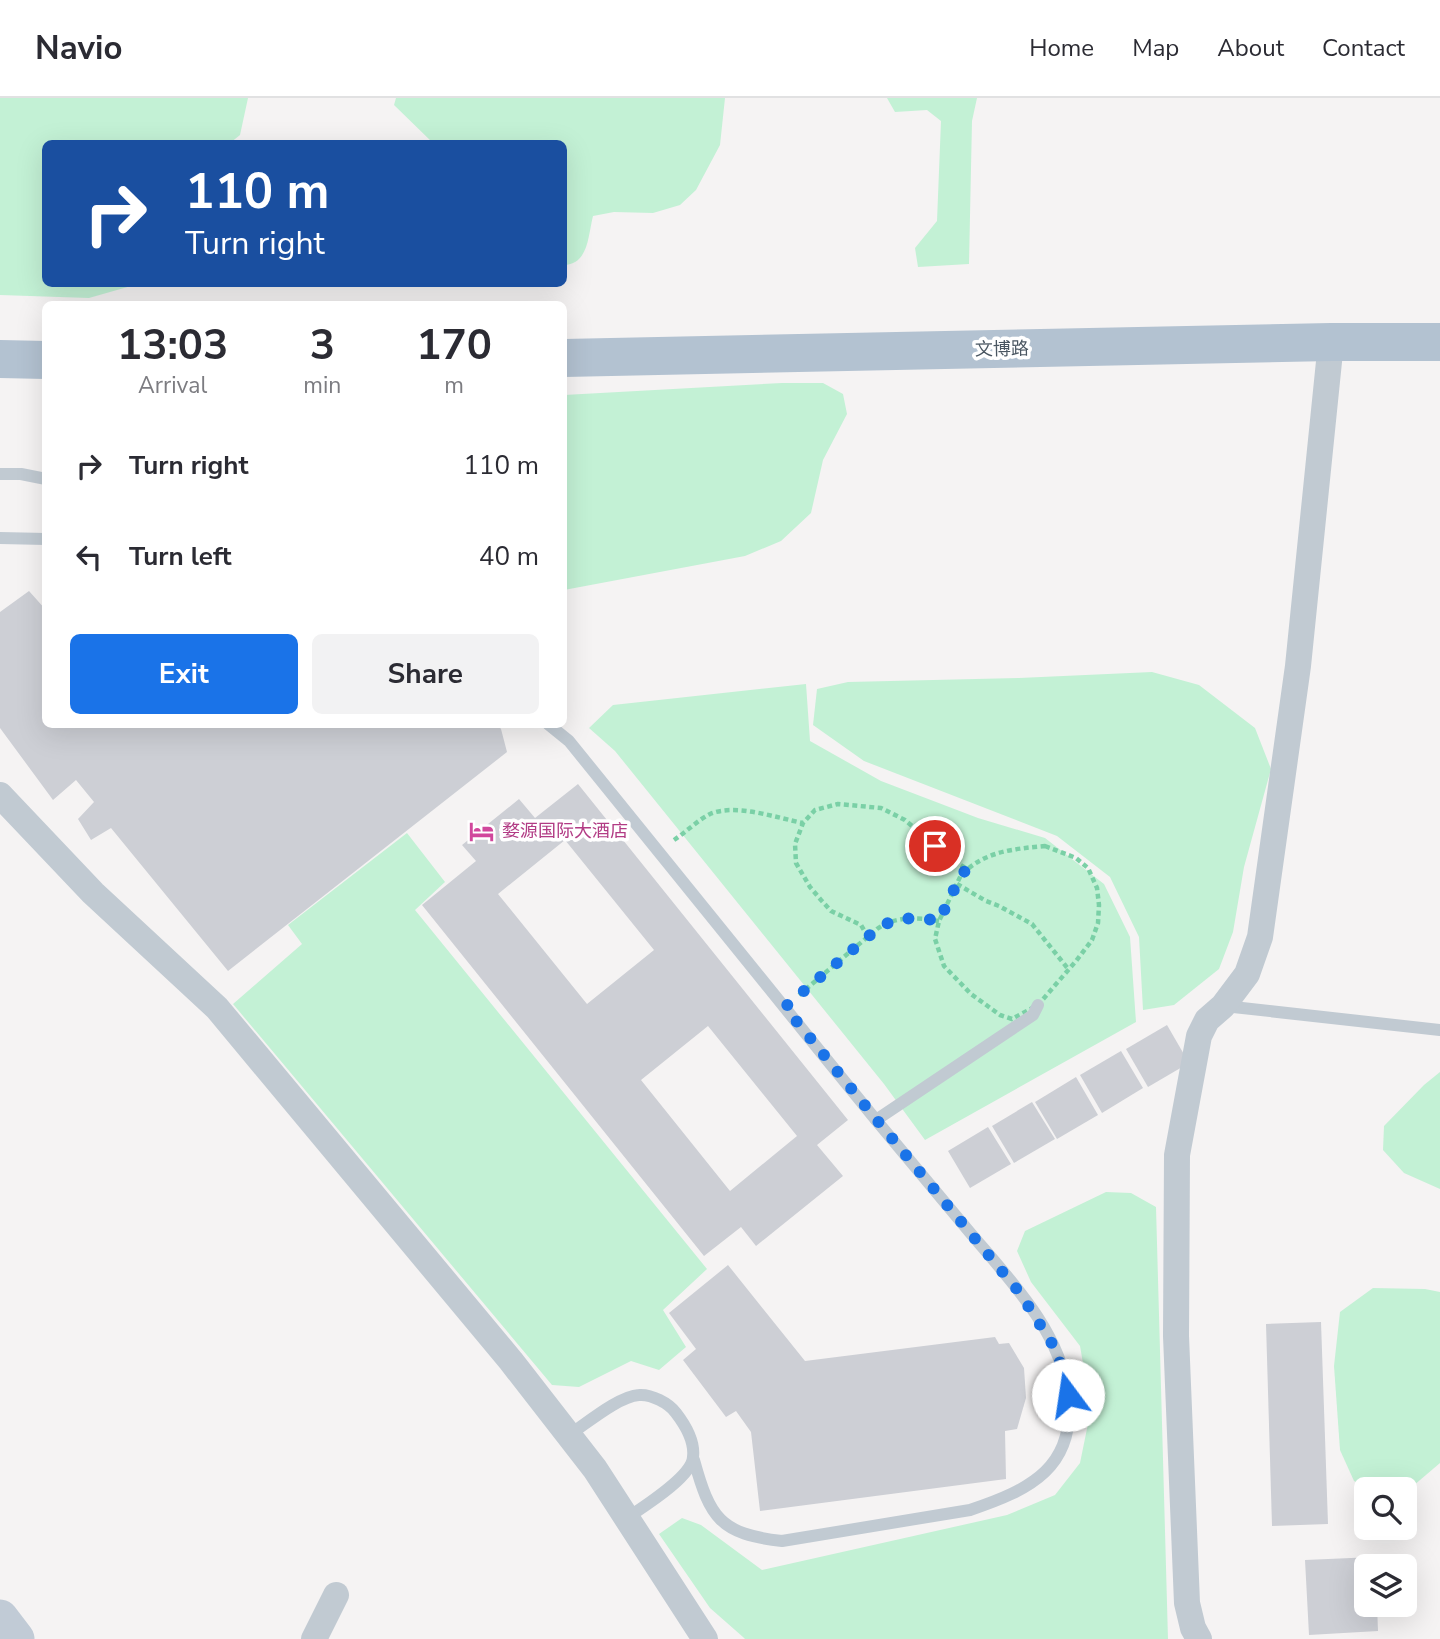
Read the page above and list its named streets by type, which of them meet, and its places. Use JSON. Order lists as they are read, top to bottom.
{
  "streets": {
    "main road": ["文博路"]
  },
  "places": {
    "hotel": ["婺源国际大酒店"]
  },
  "page": {
    "header": "Navio",
    "nav": [
      "Home",
      "Map",
      "About",
      "Contact"
    ],
    "turn": ["110 m", "Turn right"],
    "eta": [
      "13:03",
      "Arrival",
      "3",
      "min",
      "170",
      "m"
    ],
    "list": [
      {
        "name": "Turn right",
        "value": "110 m"
      },
      {
        "name": "Turn left",
        "value": "40 m"
      }
    ],
    "buttons": ["Exit", "Share"]
  }
}
